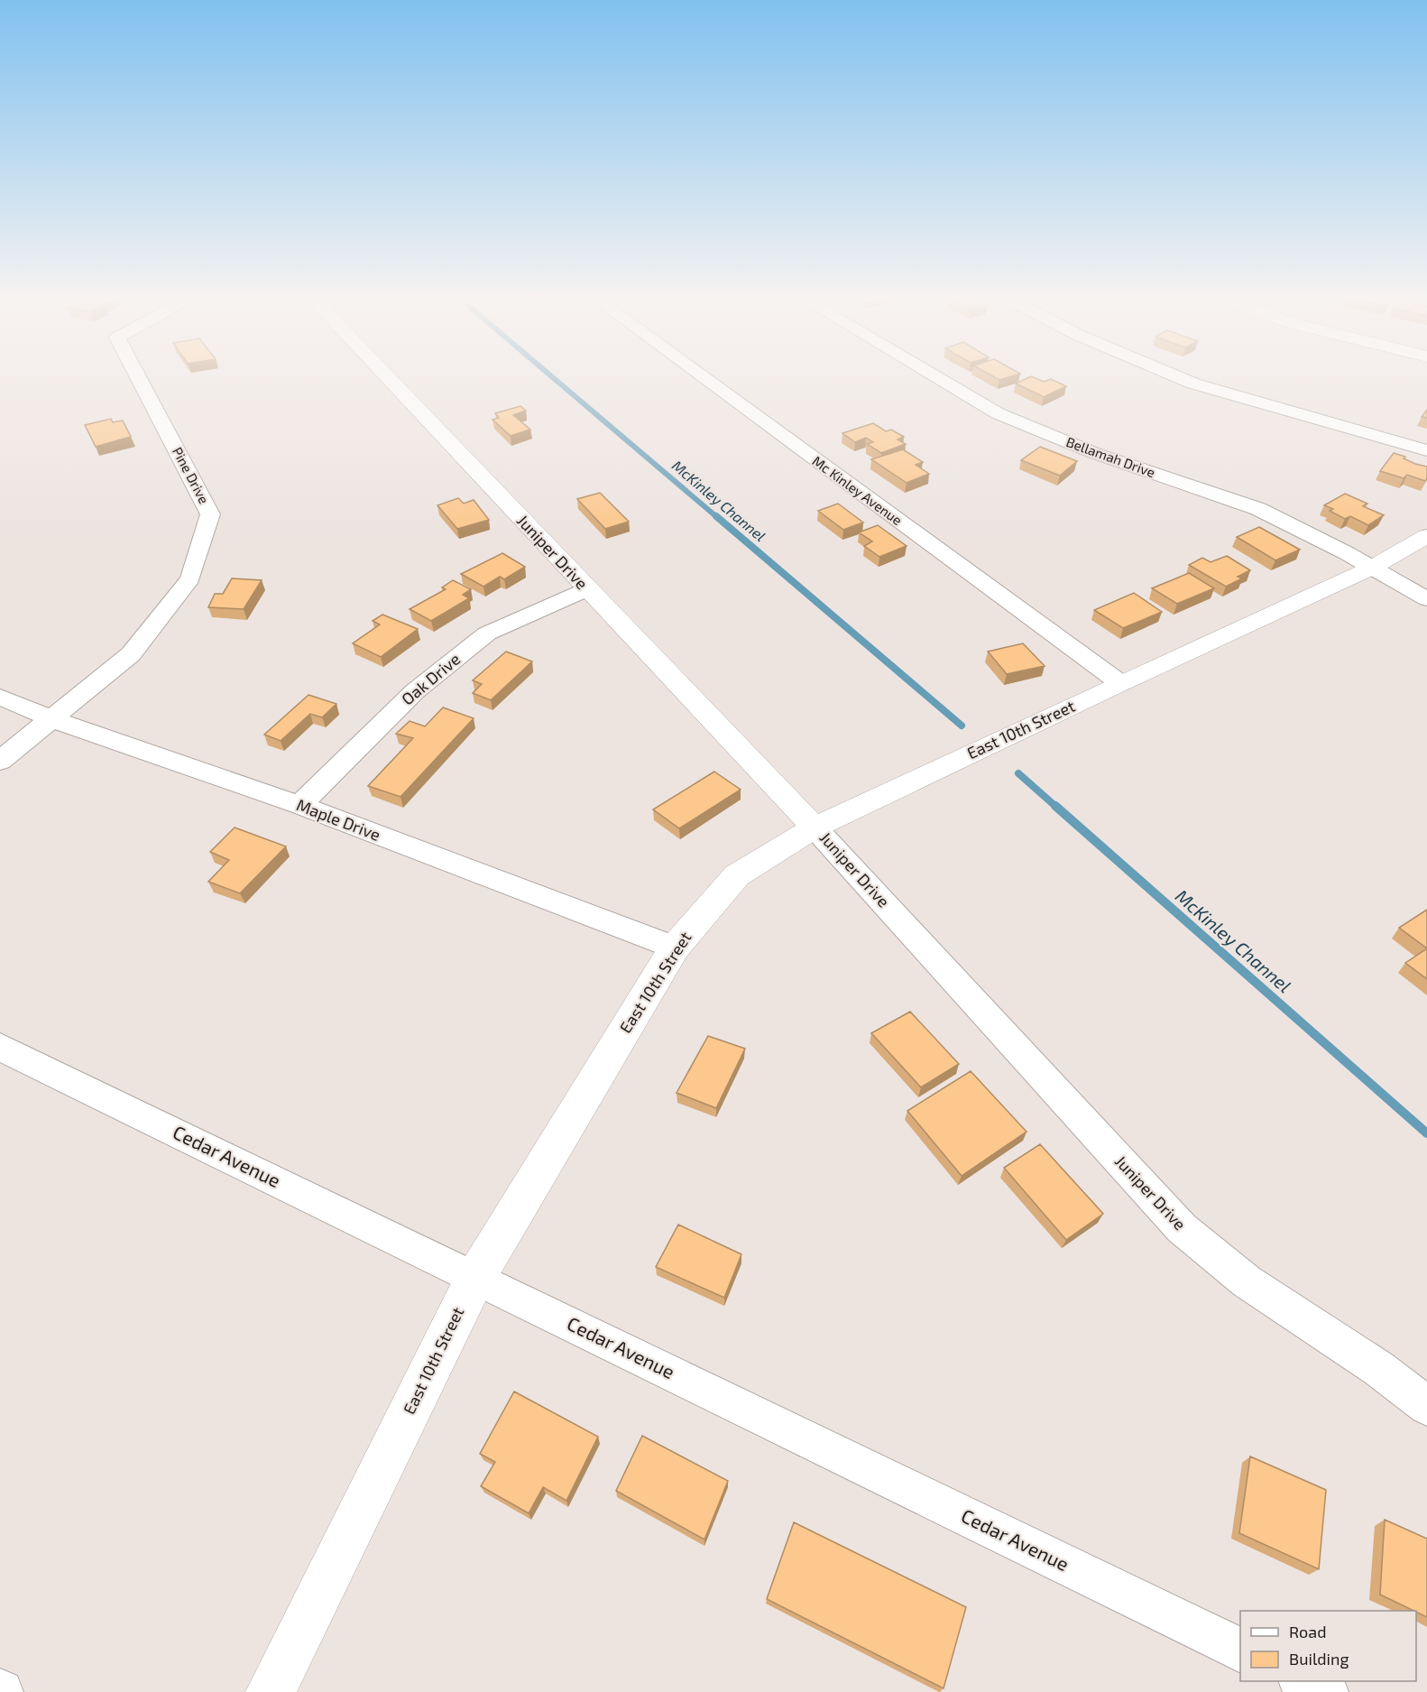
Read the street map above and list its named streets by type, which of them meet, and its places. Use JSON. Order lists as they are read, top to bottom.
{
  "streets": {
    "main road": ["Juniper Drive", "East 10th Street"],
    "street": [
      "Bellamah Drive",
      "Pine Drive",
      "Mc Kinley Avenue",
      "Oak Drive",
      "Maple Drive",
      "Cedar Avenue"
    ]
  },
  "crossings": [
    ["Bellamah Drive", "East 10th Street"],
    ["Pine Drive", "Maple Drive"],
    ["Mc Kinley Avenue", "East 10th Street"],
    ["Juniper Drive", "Oak Drive"],
    ["Juniper Drive", "East 10th Street"],
    ["Oak Drive", "Maple Drive"],
    ["East 10th Street", "Maple Drive"],
    ["East 10th Street", "Cedar Avenue"]
  ],
  "water": ["McKinley Channel"],
  "legend": ["Road", "Building"]
}
